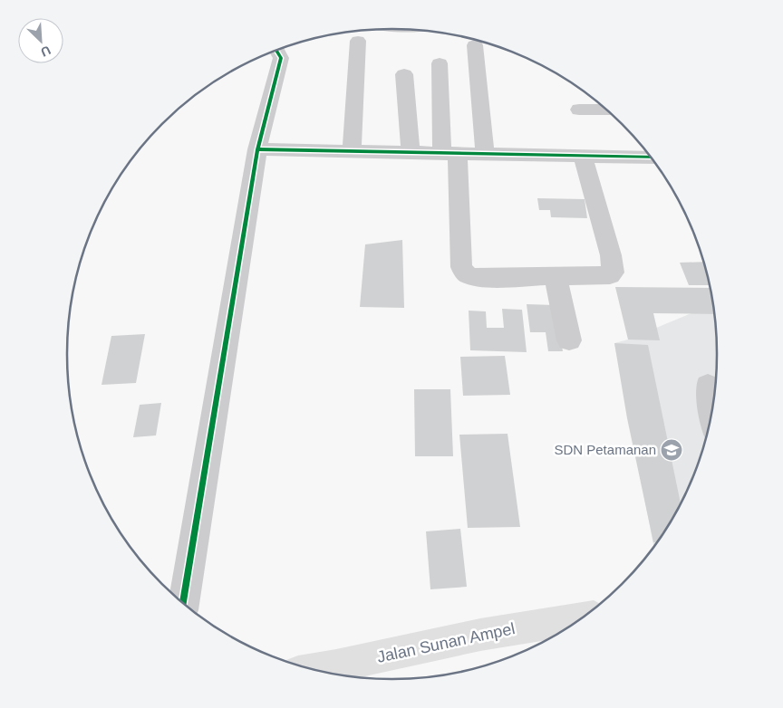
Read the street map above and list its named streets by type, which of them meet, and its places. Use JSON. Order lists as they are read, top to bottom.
{
  "streets": {
    "main road": ["Jalan Sunan Ampel"]
  },
  "places": {
    "school or university": ["SDN Petamanan"]
  },
  "north": "bottom right"
}
